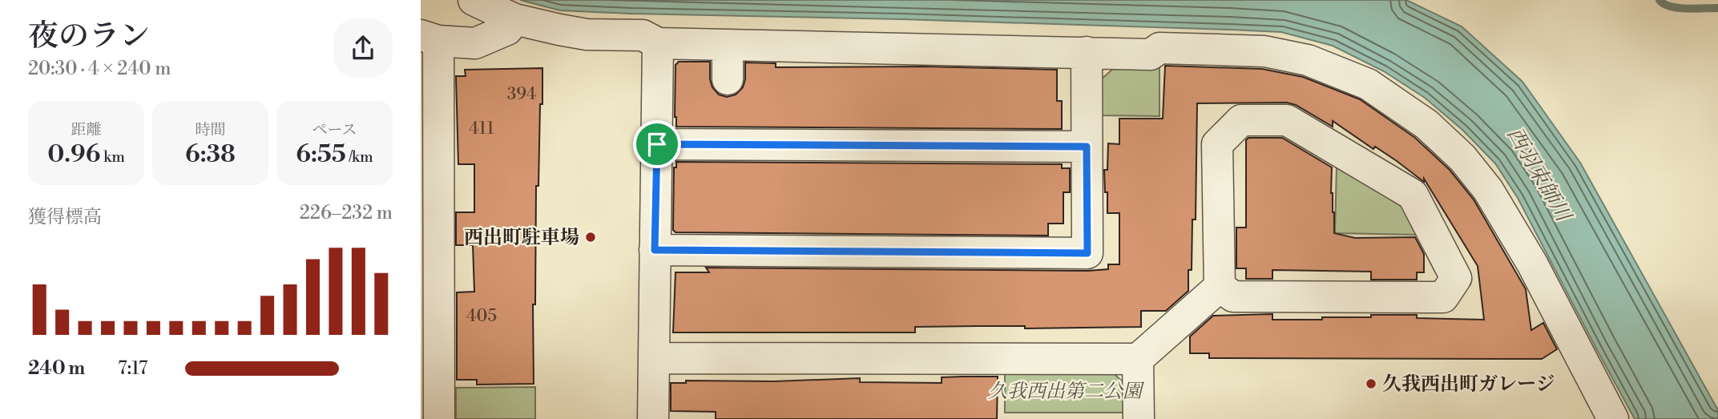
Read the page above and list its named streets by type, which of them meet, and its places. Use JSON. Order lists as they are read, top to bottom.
{
  "water": ["西羽束師川"],
  "parks": ["久我西出第二公園"],
  "places": ["西出町駐車場", "久我西出町ガレージ"],
  "house_numbers": ["394", "411", "405"],
  "page": {
    "heading": ["夜のラン", "20:30 · 4 × 240 m"],
    "stats": [
      ["距離", "0.96 km"],
      ["時間", "6:38"],
      ["ペース", "6:55 /km"]
    ],
    "chart": ["獲得標高", "226–232 m"],
    "list": [
      {
        "name": "240 m",
        "note": "7:17"
      }
    ]
  }
}
